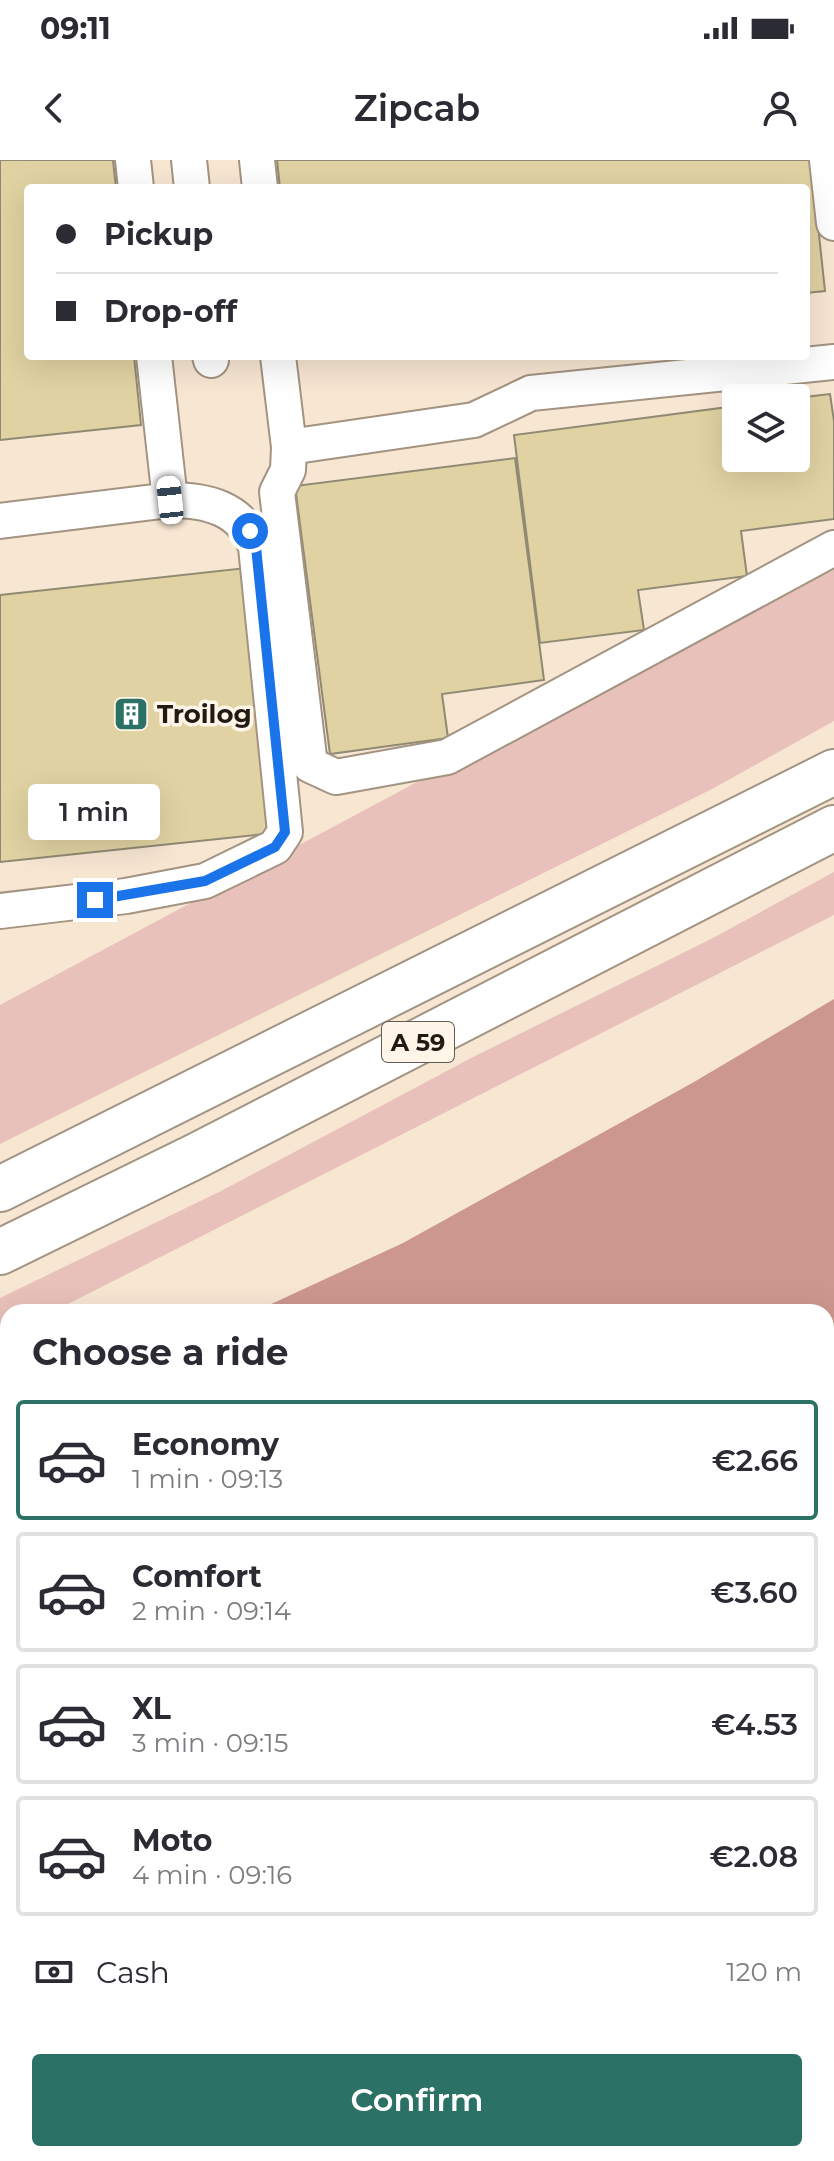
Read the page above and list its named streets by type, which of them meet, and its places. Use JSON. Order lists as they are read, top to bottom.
{
  "streets": {
    "highway": ["A 59"]
  },
  "places": {
    "building": ["Troilog"]
  },
  "page": {
    "status": "09:11",
    "header": "Zipcab",
    "banner": ["Pickup", "Drop-off"],
    "bubble": "1 min",
    "heading": "Choose a ride",
    "list": [
      {
        "name": "Economy",
        "note": "1 min · 09:13",
        "value": "€2.66"
      },
      {
        "name": "Comfort",
        "note": "2 min · 09:14",
        "value": "€3.60"
      },
      {
        "name": "XL",
        "note": "3 min · 09:15",
        "value": "€4.53"
      },
      {
        "name": "Moto",
        "note": "4 min · 09:16",
        "value": "€2.08"
      }
    ],
    "pay": ["Cash", "120 m"],
    "buttons": "Confirm"
  }
}
